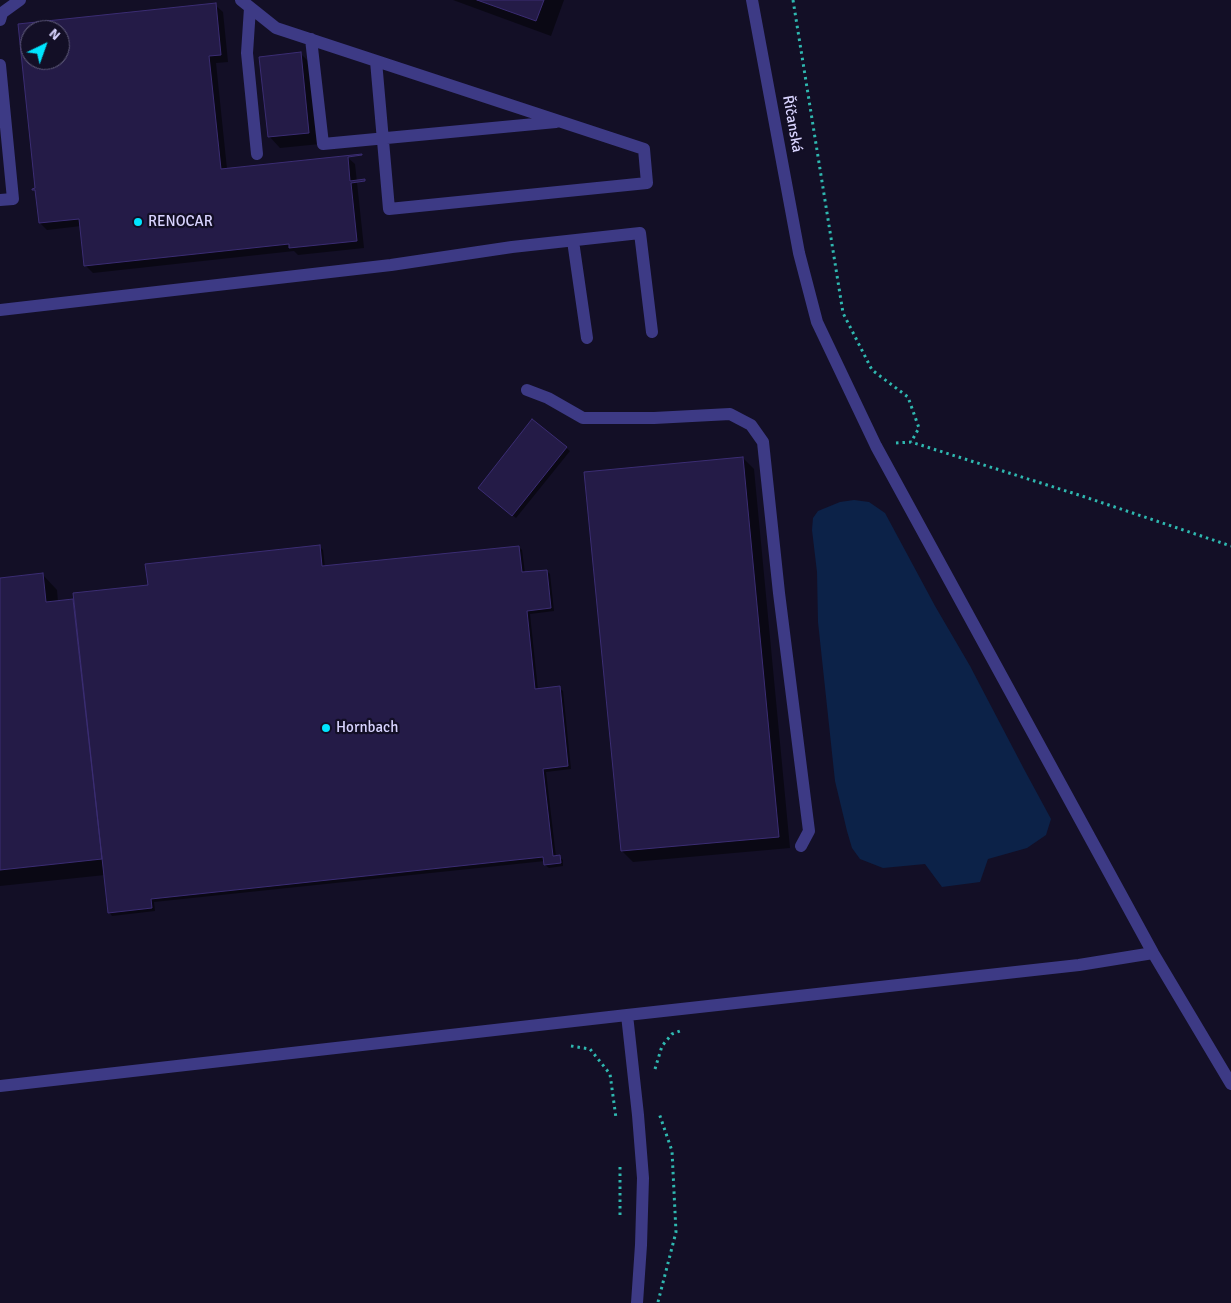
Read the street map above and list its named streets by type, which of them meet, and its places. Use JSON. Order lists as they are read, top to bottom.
{
  "streets": {
    "street": ["Říčanská"]
  },
  "places": ["RENOCAR", "Hornbach"],
  "north": "top right"
}
